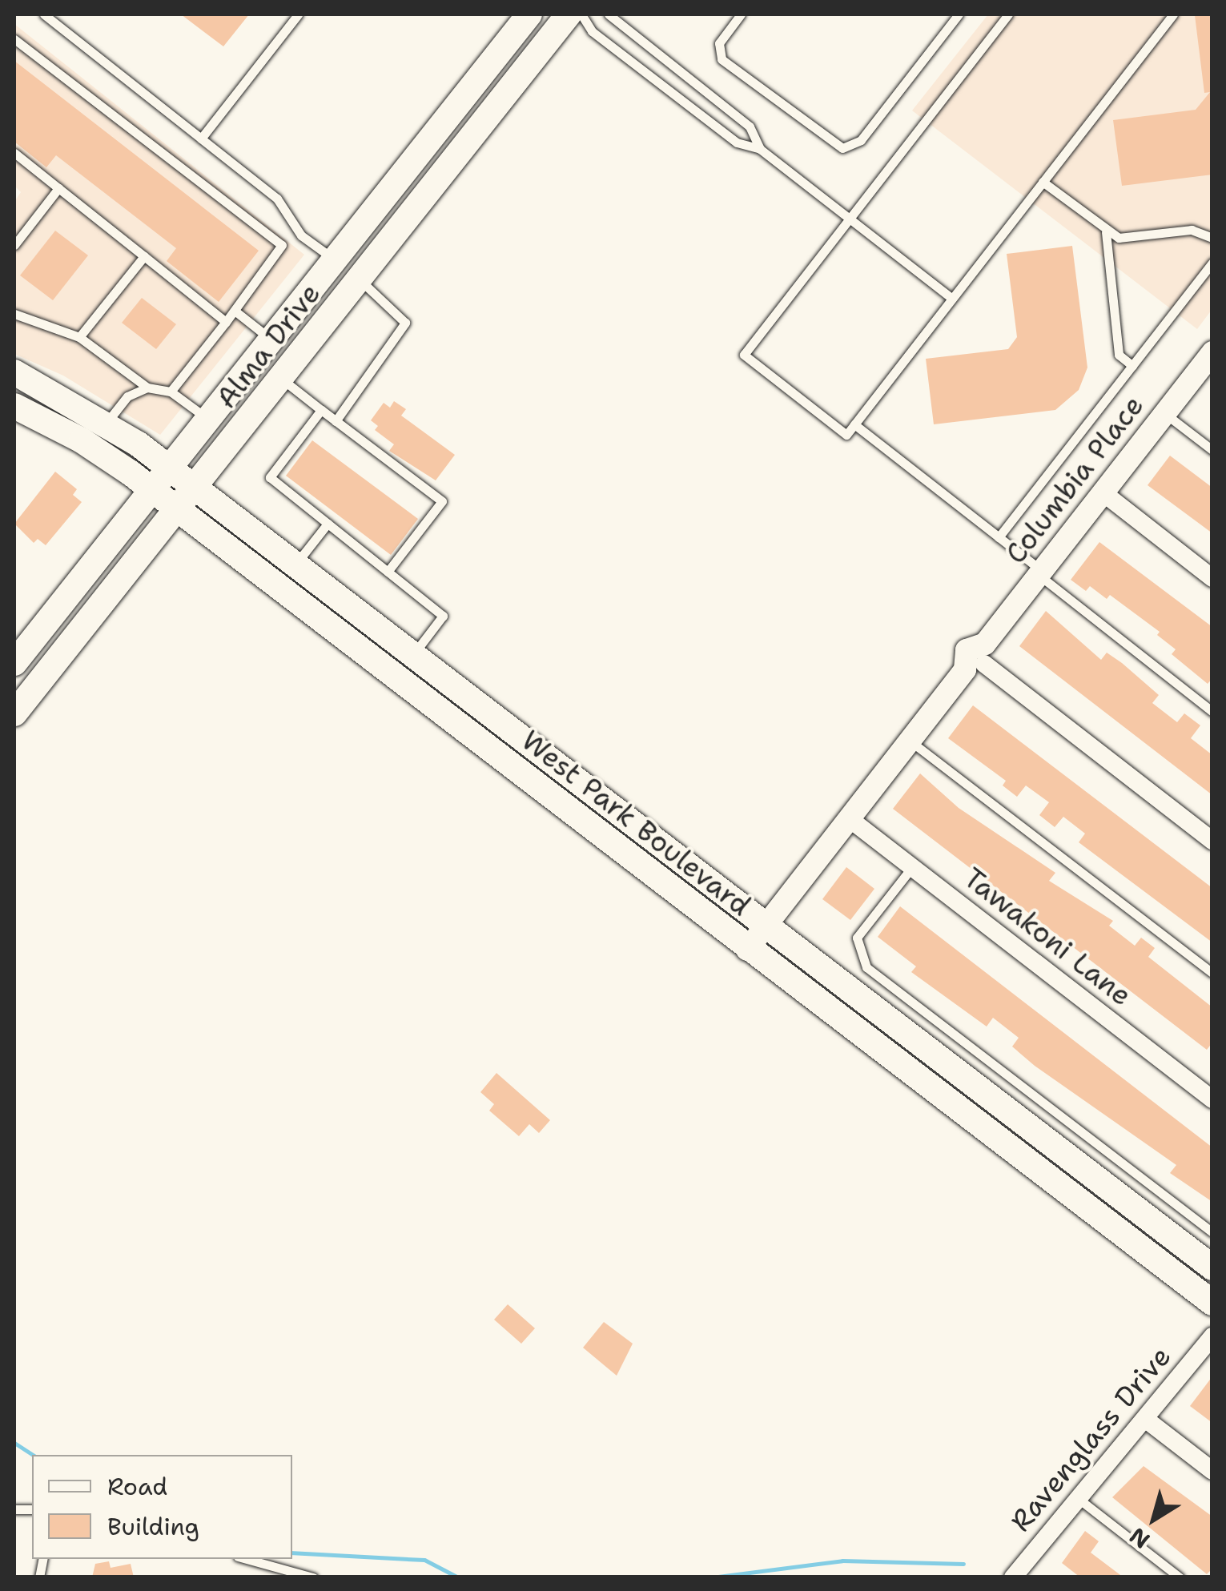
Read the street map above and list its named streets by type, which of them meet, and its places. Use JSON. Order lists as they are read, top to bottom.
{
  "streets": {
    "main road": ["Alma Drive", "West Park Boulevard"],
    "street": ["Columbia Place", "Tawakoni Lane", "Ravenglass Drive"]
  },
  "crossings": [
    ["Alma Drive", "West Park Boulevard"],
    ["Columbia Place", "West Park Boulevard"],
    ["Columbia Place", "Tawakoni Lane"]
  ],
  "legend": ["Road", "Building"],
  "north": "bottom left"
}
